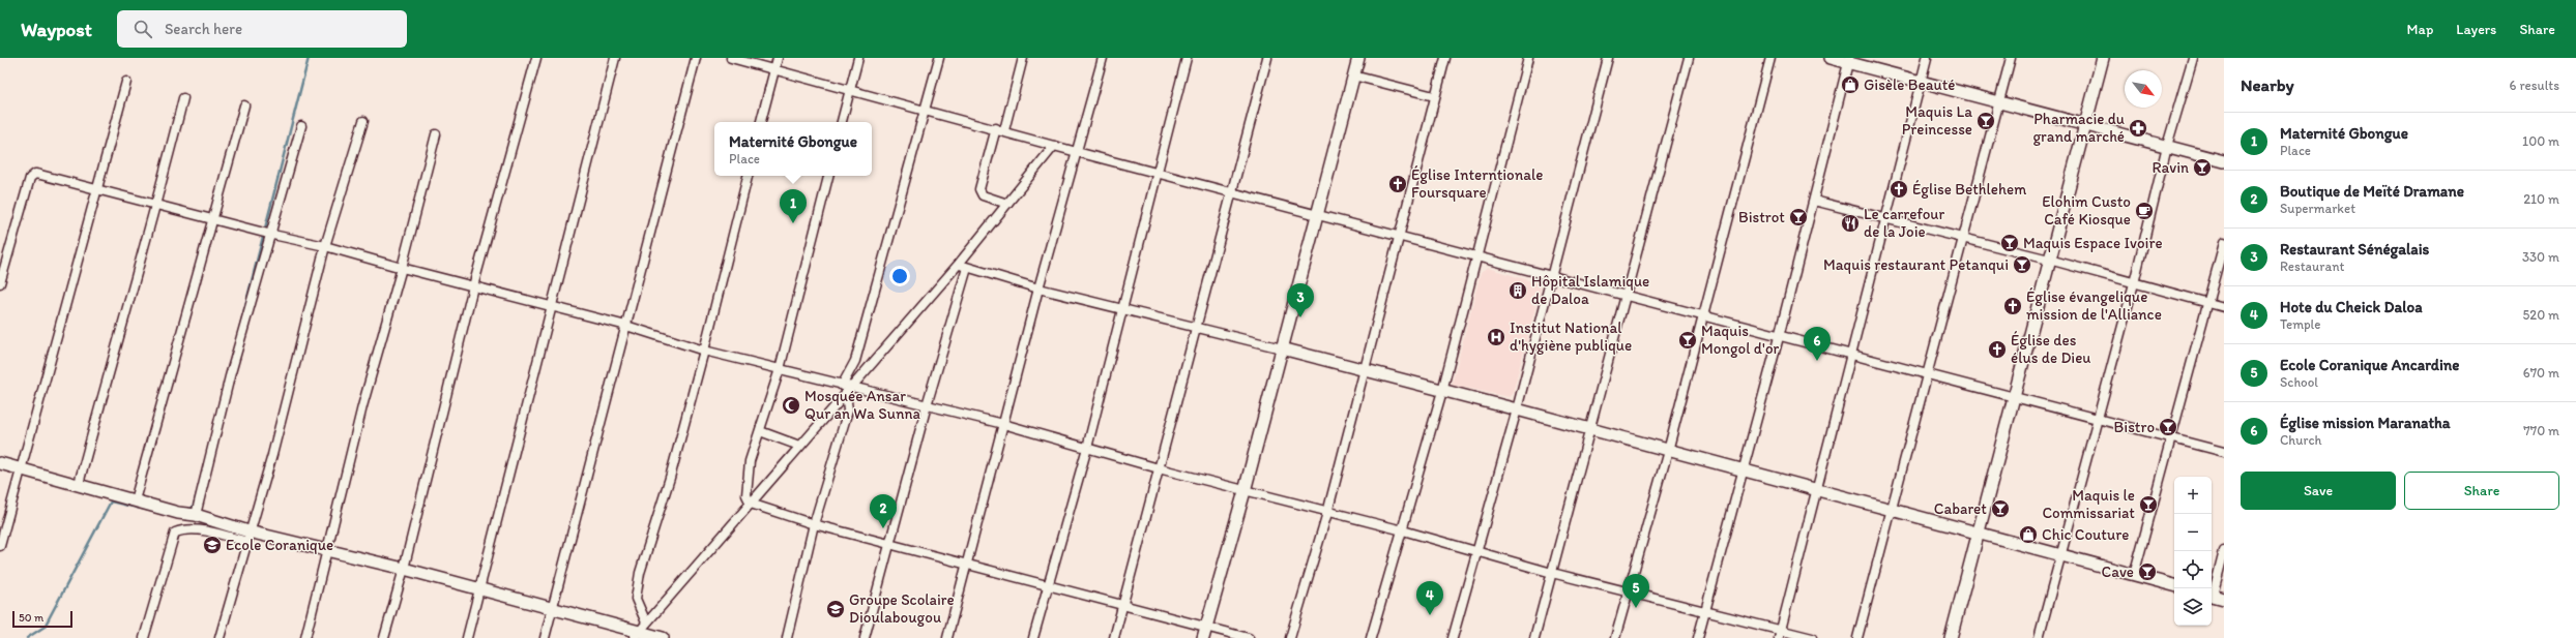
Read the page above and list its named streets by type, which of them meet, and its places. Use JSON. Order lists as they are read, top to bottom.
{
  "places": {
    "shop": ["Gisèle Beauté", "Chic Couture"],
    "bar": [
      "Maquis La Preincesse",
      "Ravin",
      "Bistrot",
      "Maquis Espace Ivoire",
      "Maquis restaurant Petanqui",
      "Maquis Mongol d'or",
      "Bistro",
      "Maquis le Commissariat",
      "Cabaret",
      "Cave"
    ],
    "pharmacy": ["Pharmacie du grand marché"],
    "church": [
      "Église Interntionale Foursquare",
      "Église Bethlehem",
      "Église évangelique mission de l'Alliance",
      "Église des élus de Dieu"
    ],
    "cafe": ["Elohim Custo Café Kiosque"],
    "restaurant": ["Le carrefour de la Joie"],
    "building": ["Hôpital Islamique de Daloa"],
    "hospital": ["Institut National d'hygiène publique"],
    "mosque": ["Mosquée Ansar Qur an Wa Sunna"],
    "school or university": ["Ecole Coranique", "Groupe Scolaire Dioulabougou"]
  },
  "scale_bar": "50 m",
  "north": "bottom right",
  "page": {
    "header": "Waypost",
    "search": "Search here",
    "nav": ["Map", "Layers", "Share"],
    "heading": ["Nearby", "6 results"],
    "list": [
      {
        "mark": "1",
        "name": "Maternité Gbongue",
        "note": "Place",
        "value": "100 m"
      },
      {
        "mark": "2",
        "name": "Boutique de Meïté Dramane",
        "note": "Supermarket",
        "value": "210 m"
      },
      {
        "mark": "3",
        "name": "Restaurant Sénégalais",
        "note": "Restaurant",
        "value": "330 m"
      },
      {
        "mark": "4",
        "name": "Hote du Cheick Daloa",
        "note": "Temple",
        "value": "520 m"
      },
      {
        "mark": "5",
        "name": "Ecole Coranique Ancardine",
        "note": "School",
        "value": "670 m"
      },
      {
        "mark": "6",
        "name": "Église mission Maranatha",
        "note": "Church",
        "value": "770 m"
      }
    ],
    "popup": ["Maternité Gbongue", "Place"],
    "pins": [
      "1",
      "3",
      "6",
      "2",
      "5",
      "4"
    ],
    "buttons": ["Save", "Share"],
    "map_buttons": ["+", "−"],
    "scale": "50 m"
  }
}
